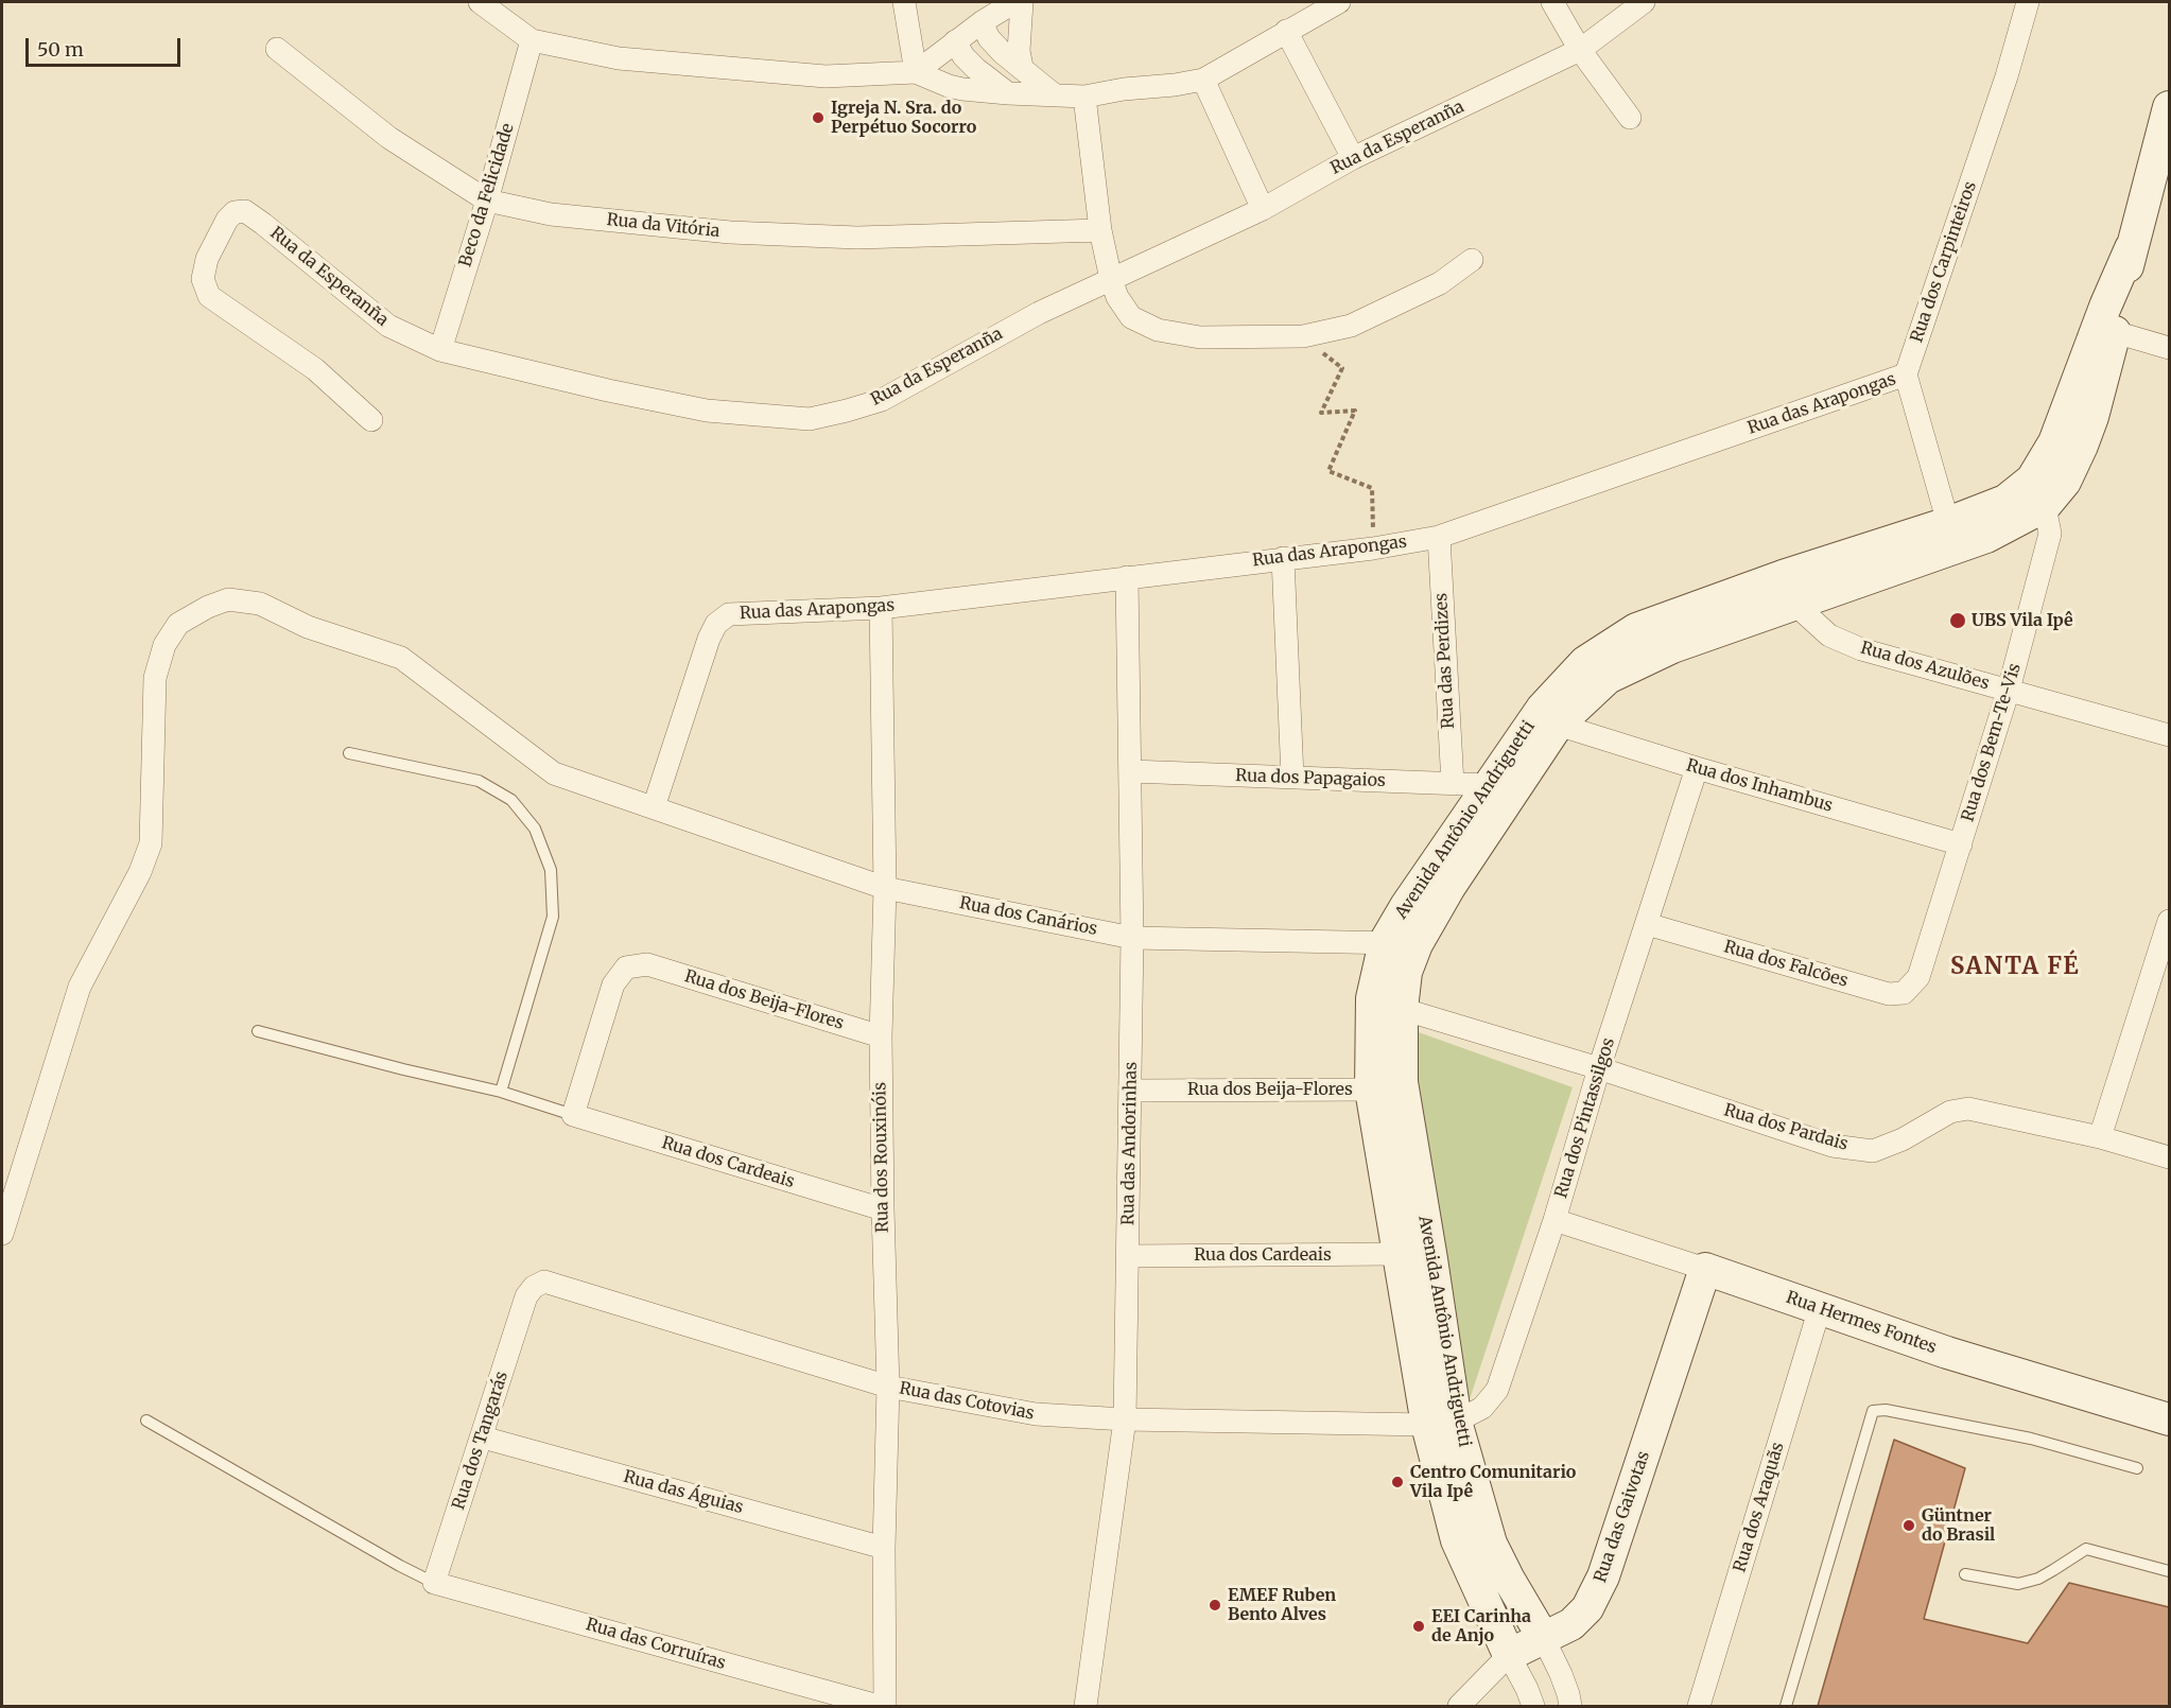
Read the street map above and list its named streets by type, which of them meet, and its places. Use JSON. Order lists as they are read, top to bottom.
{
  "streets": {
    "street": [
      "Rua da Esperanña",
      "Beco da Felicidade",
      "Rua da Vitória",
      "Rua dos Carpinteiros",
      "Rua das Arapongas",
      "Rua das Perdizes",
      "Rua dos Azulões",
      "Rua dos Bem-Te-Vis",
      "Rua dos Papagaios",
      "Rua dos Inhambus",
      "Avenida Antônio Andriguetti",
      "Rua dos Canários",
      "Rua dos Falcões",
      "Rua dos Beija-Flores",
      "Rua dos Pintassilgos",
      "Rua dos Pardais",
      "Rua das Andorinhas",
      "Rua dos Rouxinóis",
      "Rua dos Cardeais",
      "Rua Hermes Fontes",
      "Rua das Cotovias",
      "Rua dos Tangarás",
      "Rua das Águias",
      "Rua dos Araquãs",
      "Rua das Gaivotas",
      "Rua das Corruíras"
    ]
  },
  "crossings": [
    ["Rua da Esperanña", "Beco da Felicidade"],
    ["Beco da Felicidade", "Rua da Vitória"],
    ["Rua dos Carpinteiros", "Rua das Arapongas"],
    ["Rua das Arapongas", "Rua das Perdizes"],
    ["Rua das Arapongas", "Rua dos Canários"],
    ["Rua das Arapongas", "Rua das Andorinhas"],
    ["Rua das Arapongas", "Rua dos Rouxinóis"],
    ["Rua das Perdizes", "Rua dos Papagaios"],
    ["Rua dos Azulões", "Rua dos Bem-Te-Vis"],
    ["Rua dos Azulões", "Avenida Antônio Andriguetti"],
    ["Rua dos Bem-Te-Vis", "Rua dos Inhambus"],
    ["Rua dos Bem-Te-Vis", "Avenida Antônio Andriguetti"],
    ["Rua dos Bem-Te-Vis", "Rua dos Falcões"],
    ["Rua dos Papagaios", "Avenida Antônio Andriguetti"],
    ["Rua dos Papagaios", "Rua das Andorinhas"],
    ["Rua dos Inhambus", "Avenida Antônio Andriguetti"],
    ["Rua dos Inhambus", "Rua dos Pintassilgos"],
    ["Avenida Antônio Andriguetti", "Rua dos Canários"],
    ["Avenida Antônio Andriguetti", "Rua dos Beija-Flores"],
    ["Avenida Antônio Andriguetti", "Rua dos Pintassilgos"],
    ["Avenida Antônio Andriguetti", "Rua dos Pardais"],
    ["Avenida Antônio Andriguetti", "Rua dos Cardeais"],
    ["Avenida Antônio Andriguetti", "Rua das Cotovias"],
    ["Avenida Antônio Andriguetti", "Rua das Gaivotas"],
    ["Rua dos Canários", "Rua das Andorinhas"],
    ["Rua dos Canários", "Rua dos Rouxinóis"],
    ["Rua dos Falcões", "Rua dos Pintassilgos"],
    ["Rua dos Beija-Flores", "Rua das Andorinhas"],
    ["Rua dos Beija-Flores", "Rua dos Rouxinóis"],
    ["Rua dos Beija-Flores", "Rua dos Cardeais"],
    ["Rua dos Pintassilgos", "Rua dos Pardais"],
    ["Rua dos Pintassilgos", "Rua Hermes Fontes"],
    ["Rua dos Pintassilgos", "Rua das Cotovias"],
    ["Rua das Andorinhas", "Rua dos Cardeais"],
    ["Rua das Andorinhas", "Rua das Cotovias"],
    ["Rua dos Rouxinóis", "Rua dos Cardeais"],
    ["Rua dos Rouxinóis", "Rua das Cotovias"],
    ["Rua dos Rouxinóis", "Rua das Águias"],
    ["Rua Hermes Fontes", "Rua dos Araquãs"],
    ["Rua Hermes Fontes", "Rua das Gaivotas"],
    ["Rua das Cotovias", "Rua dos Tangarás"],
    ["Rua dos Tangarás", "Rua das Águias"],
    ["Rua dos Tangarás", "Rua das Corruíras"]
  ],
  "districts": ["SANTA FÉ"],
  "places": [
    "Igreja N. Sra. do Perpétuo Socorro",
    "UBS Vila Ipê",
    "Centro Comunitario Vila Ipê",
    "Güntner do Brasil",
    "EMEF Ruben Bento Alves",
    "EEI Carinha de Anjo"
  ],
  "scale_bar": "50 m"
}
